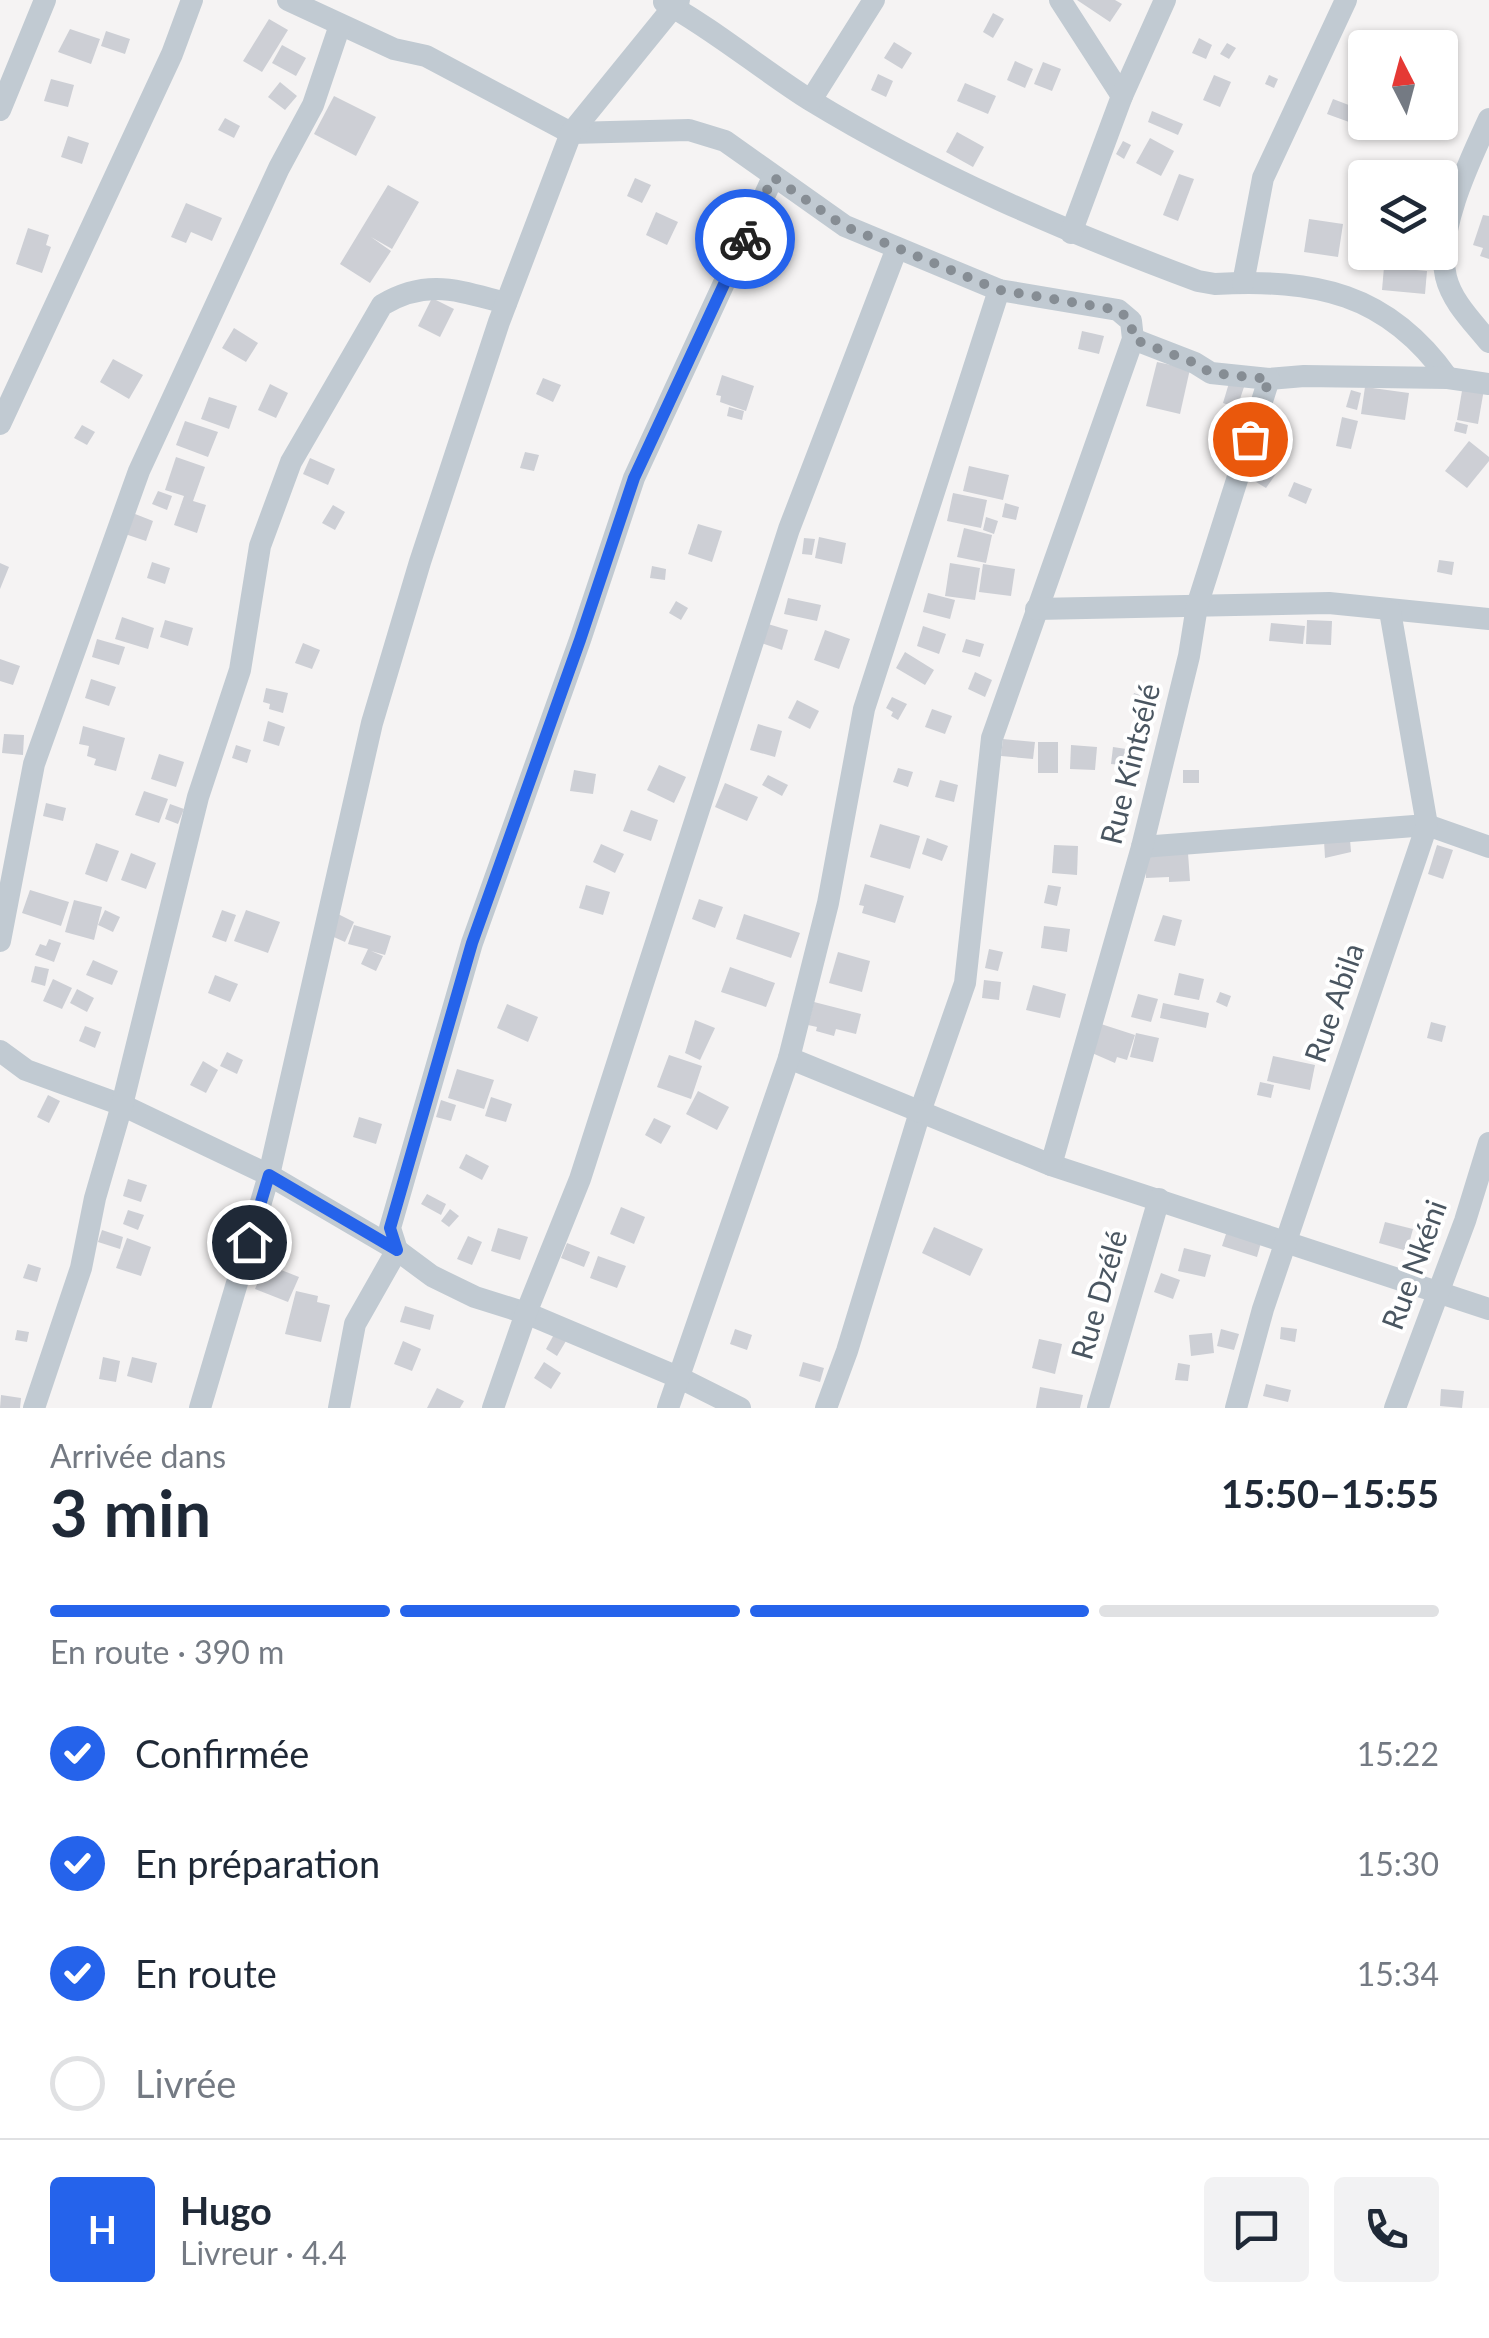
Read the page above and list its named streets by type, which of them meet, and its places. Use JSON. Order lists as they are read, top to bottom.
{
  "streets": {
    "street": [
      "Rue Kintsélé",
      "Rue Abila",
      "Rue Nkéni",
      "Rue Dzélé"
    ]
  },
  "north": "top",
  "page": {
    "heading": ["3 min", "Arrivée dans", "15:50–15:55"],
    "panel": ["Hugo", "Livreur · 4.4"],
    "bar": "En route · 390 m",
    "list": [
      ["Confirmée", "15:22"],
      ["En préparation", "15:30"],
      ["En route", "15:34"],
      "Livrée"
    ],
    "round": "H"
  }
}
